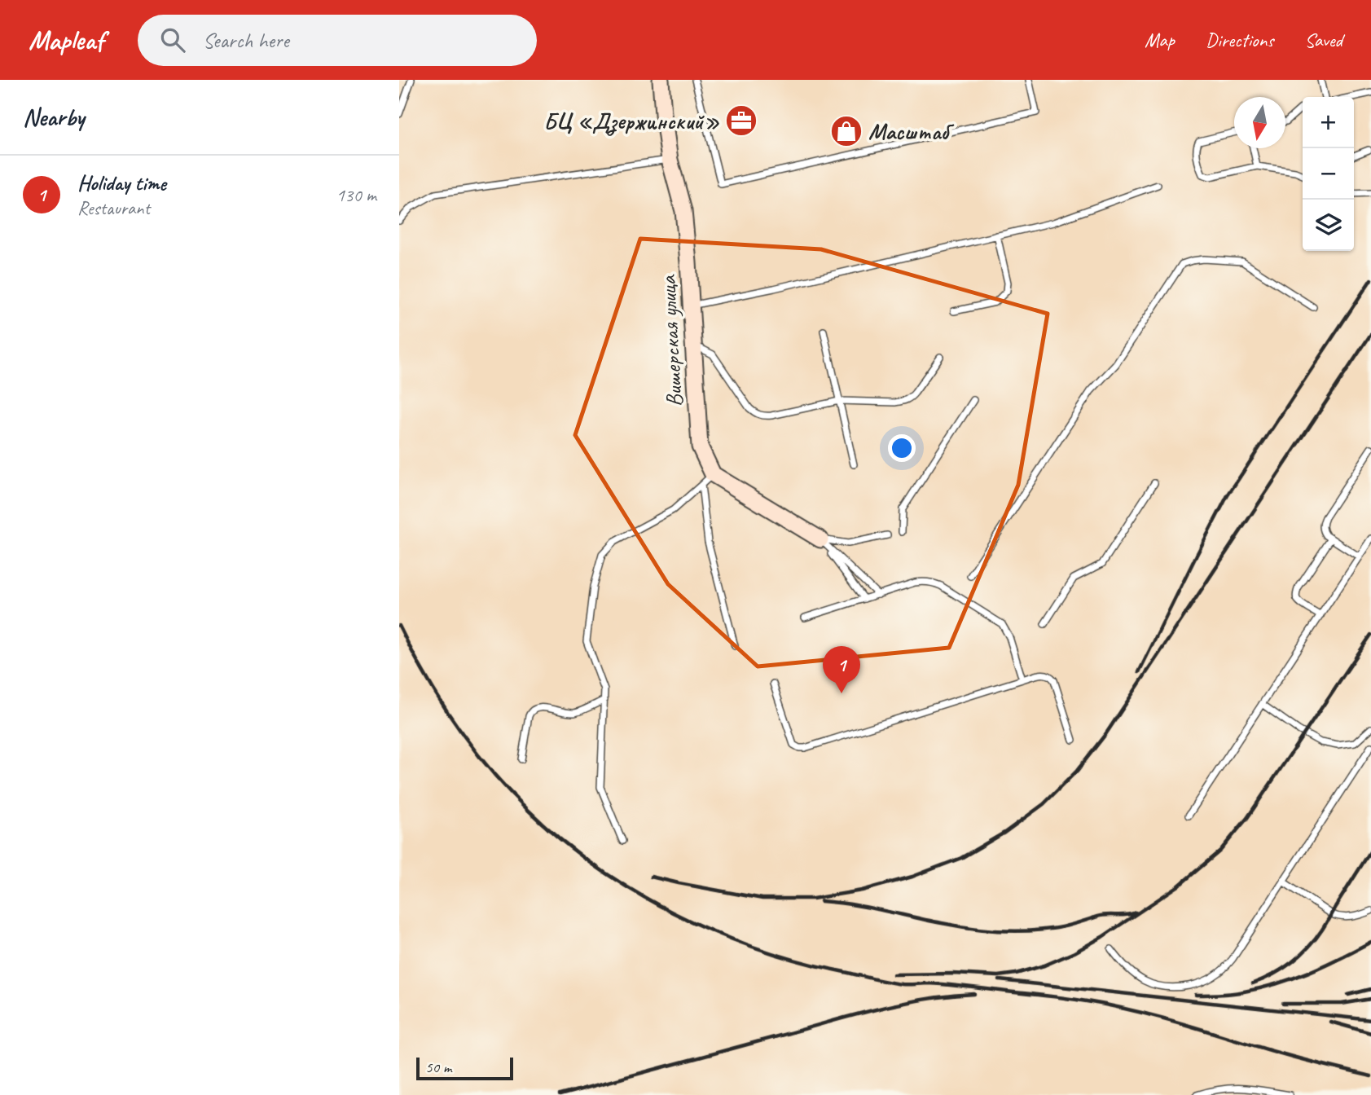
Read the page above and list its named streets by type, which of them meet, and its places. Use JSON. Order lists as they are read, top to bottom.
{
  "streets": {
    "street": ["Вишерская улица"]
  },
  "places": {
    "office": ["БЦ «Дзержинский»"],
    "shop": ["Масштаб"]
  },
  "scale_bar": "50 m",
  "north": "bottom",
  "page": {
    "header": "Mapleaf",
    "search": "Search here",
    "nav": ["Map", "Directions", "Saved"],
    "heading": "Nearby",
    "map_buttons": ["+", "−"],
    "list": [
      {
        "mark": "1",
        "name": "Holiday time",
        "note": "Restaurant",
        "value": "130 m"
      }
    ],
    "pins": "1",
    "scale": "50 m"
  }
}
